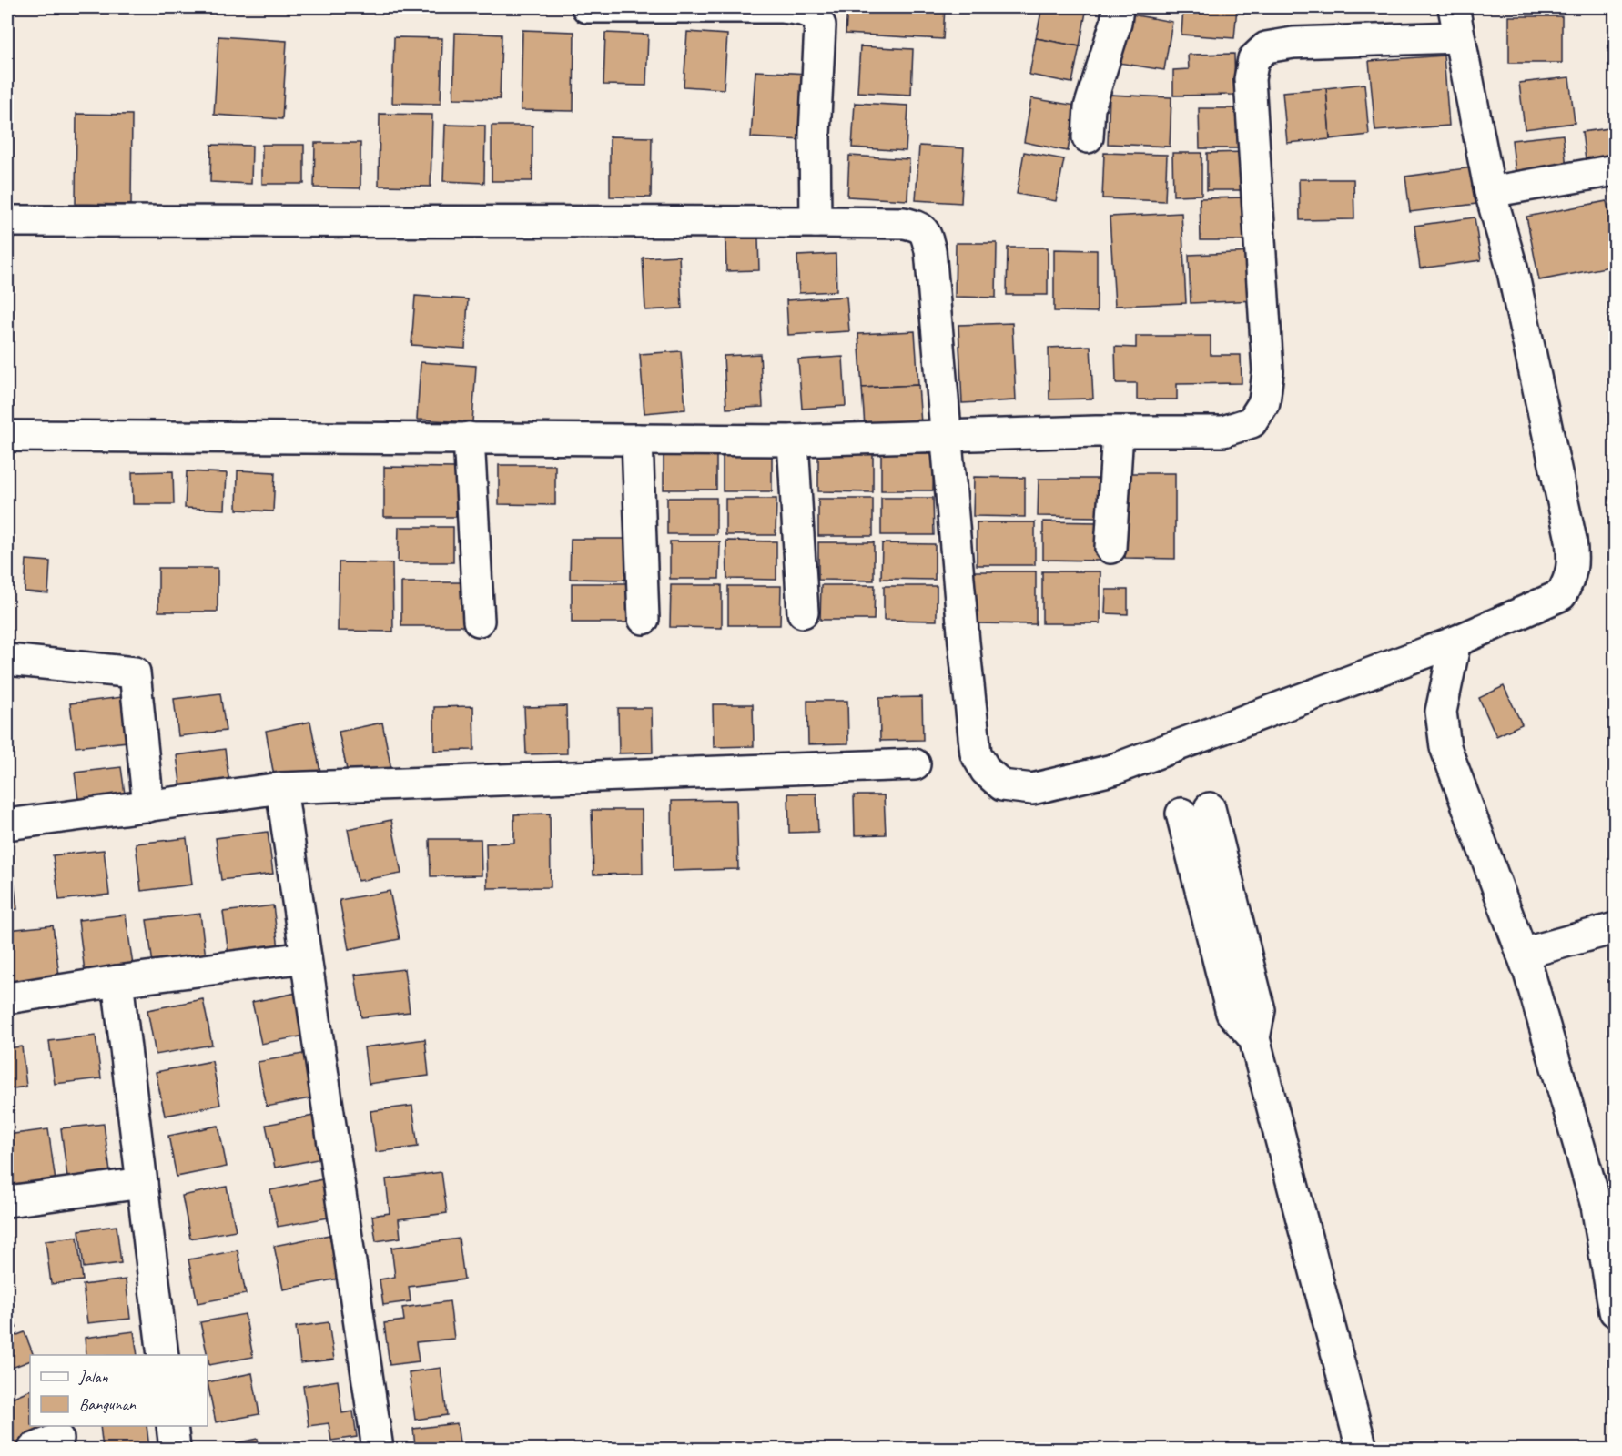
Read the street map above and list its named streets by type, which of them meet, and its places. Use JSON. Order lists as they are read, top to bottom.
{
  "legend": ["Jalan", "Bangunan"]
}
